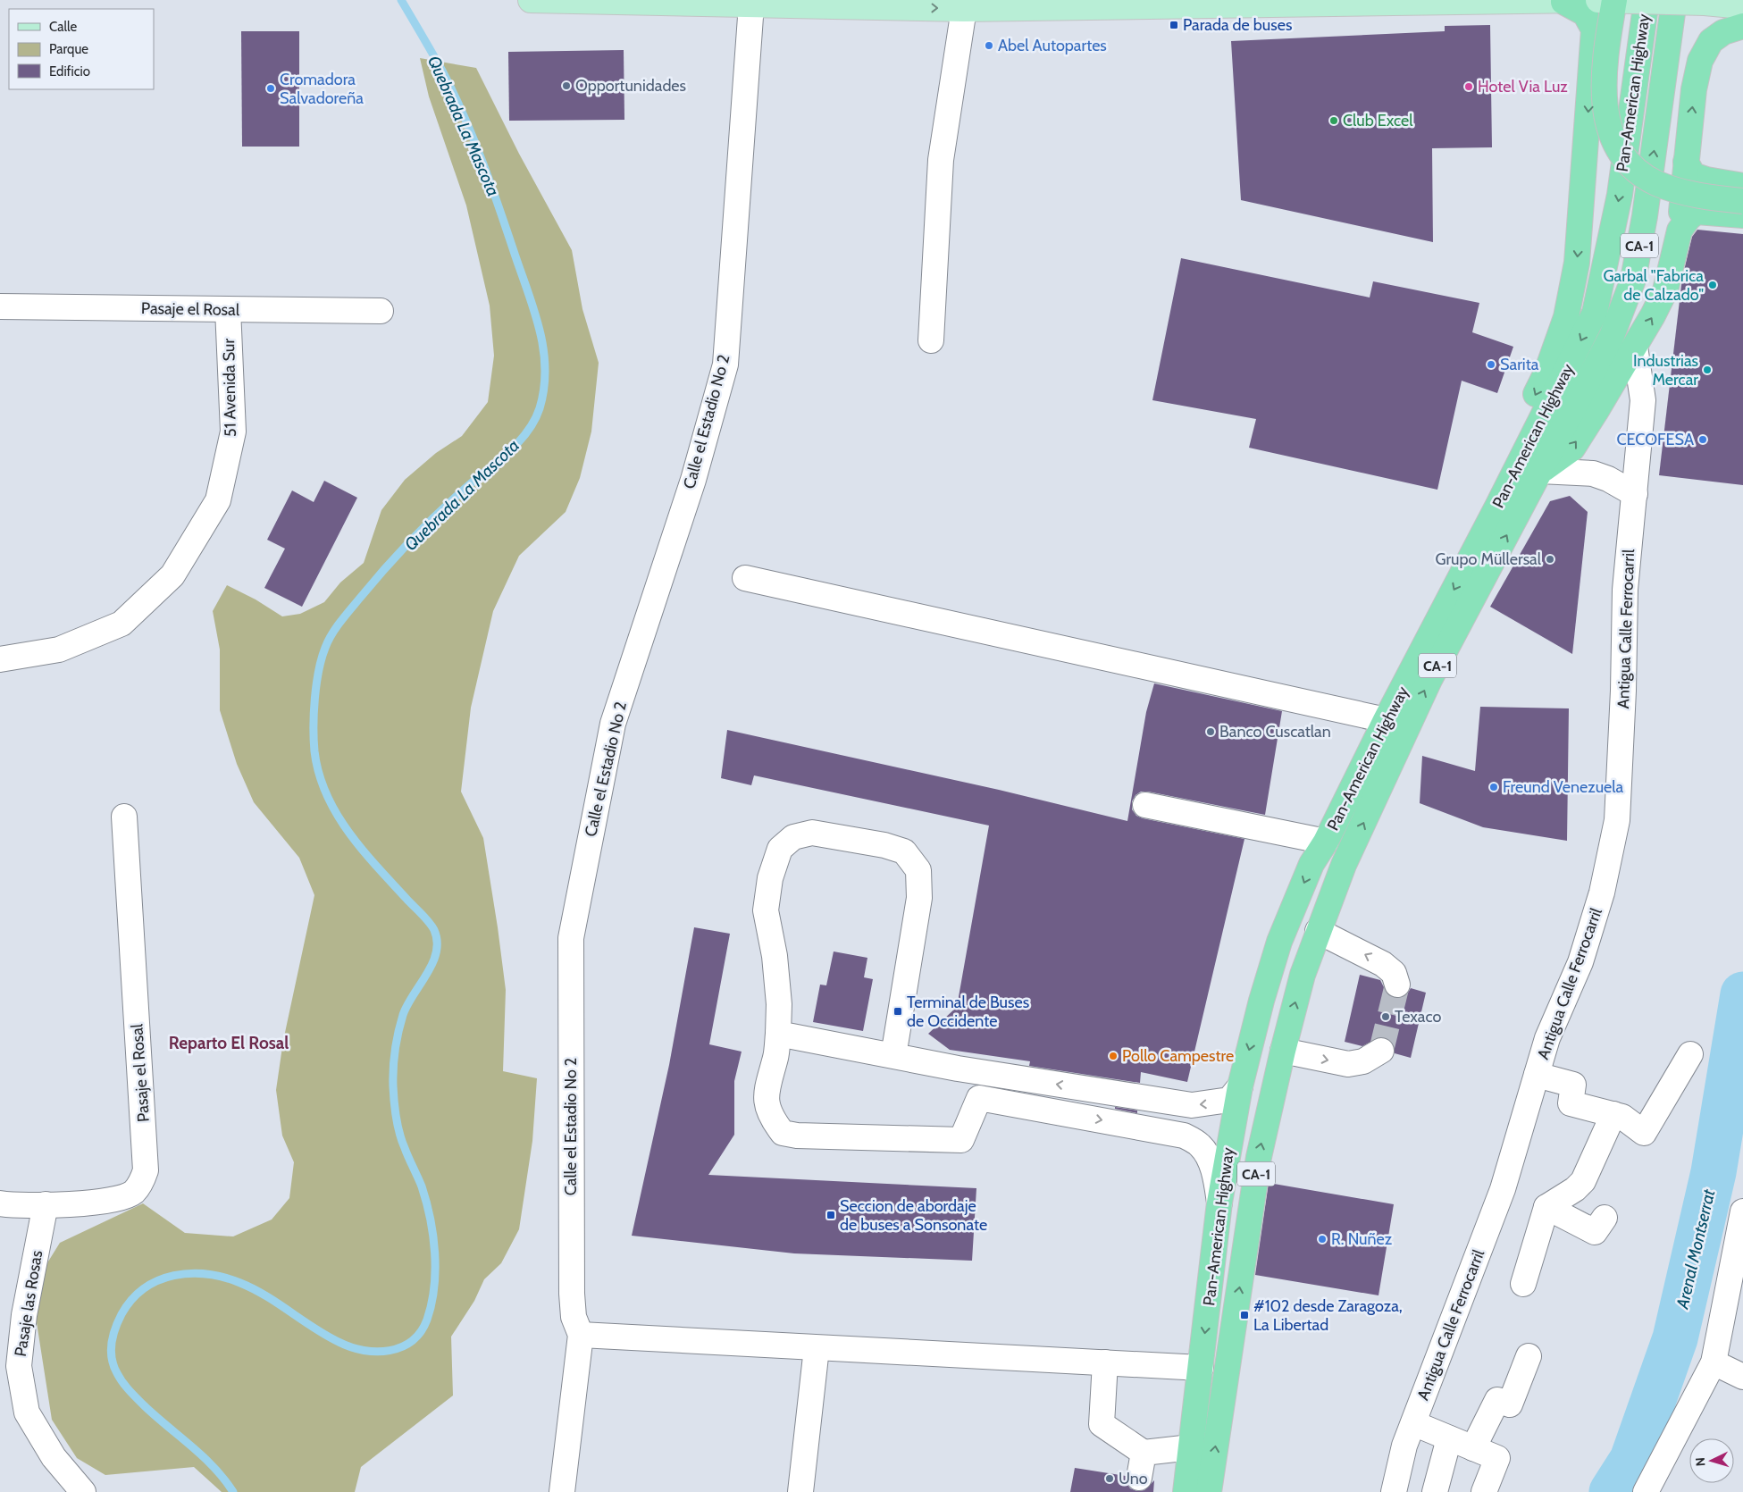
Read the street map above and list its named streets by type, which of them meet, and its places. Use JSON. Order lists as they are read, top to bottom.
{
  "streets": {
    "highway": ["Pan-American Highway", "CA-1"],
    "street": [
      "Pasaje el Rosal",
      "51 Avenida Sur",
      "Calle el Estadio No 2",
      "Antigua Calle Ferrocarril",
      "Pasaje las Rosas"
    ]
  },
  "crossings": [
    ["Pasaje el Rosal", "51 Avenida Sur"],
    ["Pasaje el Rosal", "Pasaje las Rosas"]
  ],
  "districts": ["Reparto El Rosal"],
  "water": ["Quebrada La Mascota", "Arenal Montserrat"],
  "places": {
    "transit": [
      "Parada de buses",
      "Terminal de Buses de Occidente",
      "Seccion de abordaje de buses a Sonsonate",
      "#102 desde Zaragoza, La Libertad"
    ],
    "other": [
      "Abel Autopartes",
      "Opportunidades",
      "Hotel Via Luz",
      "Cromadora Salvadoreña",
      "Club Excel",
      "Garbal \"Fabrica de Calzado\"",
      "Sarita",
      "Industrias Mercar",
      "CECOFESA",
      "Grupo Müllersal",
      "Banco Cuscatlan",
      "Freund Venezuela",
      "Texaco",
      "Pollo Campestre",
      "R. Nuñez",
      "Uno"
    ]
  },
  "legend": ["Calle", "Parque", "Edificio"],
  "north": "left"
}
